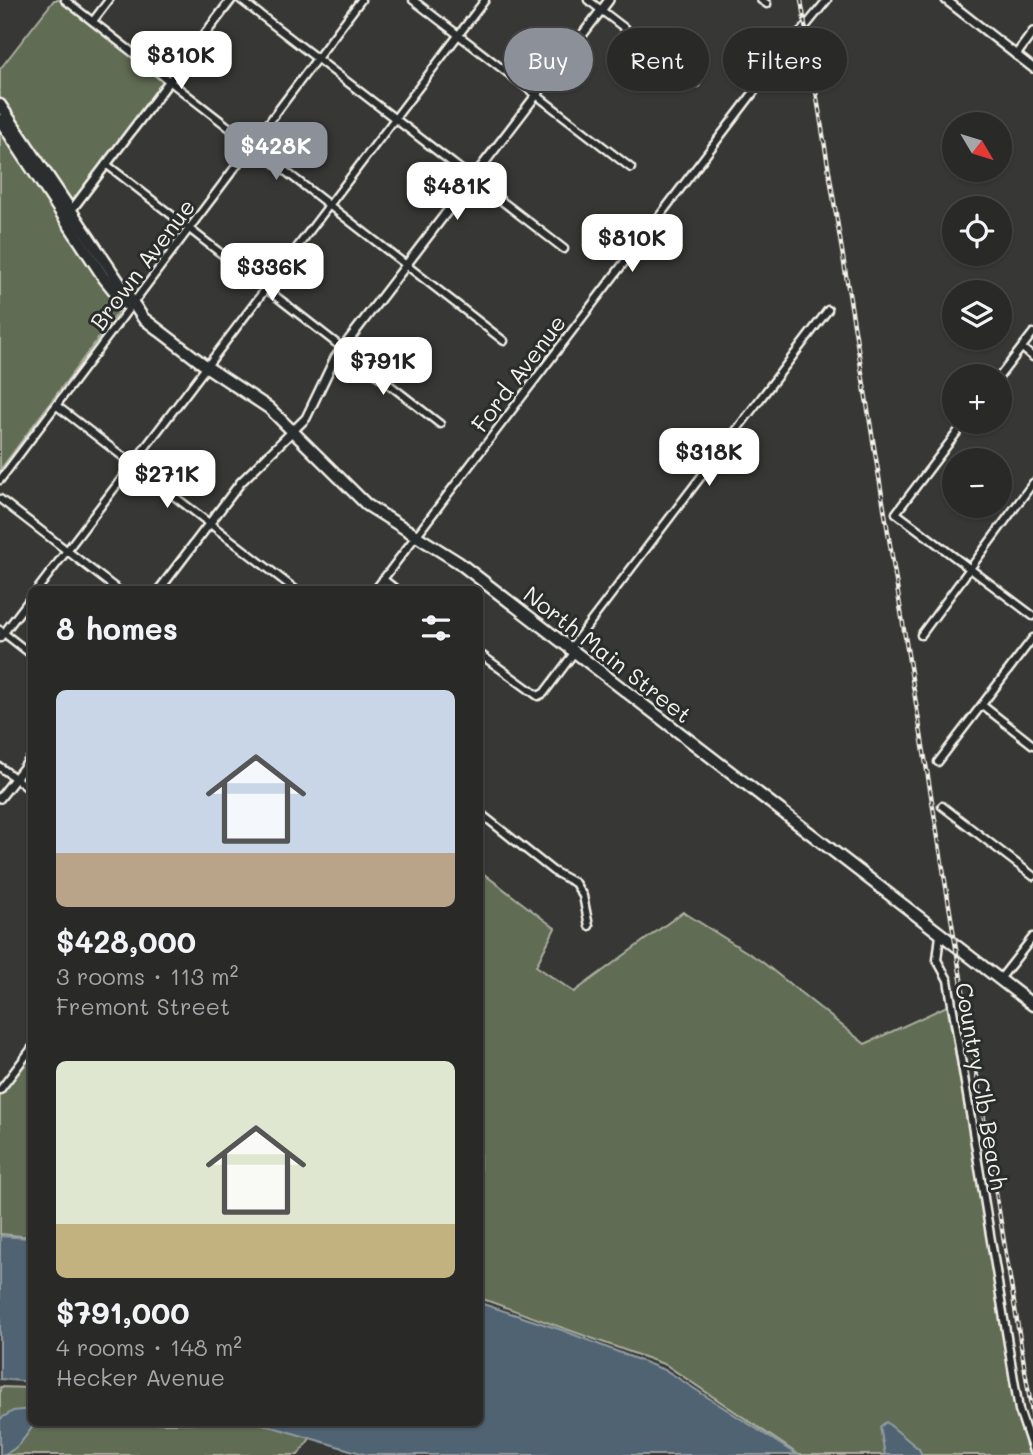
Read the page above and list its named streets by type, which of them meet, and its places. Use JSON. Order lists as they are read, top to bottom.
{
  "streets": {
    "main road": ["North Main Street"],
    "street": ["Brown Avenue", "Ford Avenue", "Country Clb Beach"]
  },
  "crossings": [
    ["Brown Avenue", "North Main Street"],
    ["Ford Avenue", "North Main Street"],
    ["North Main Street", "Country Clb Beach"]
  ],
  "north": "bottom right",
  "page": {
    "chip": ["Buy", "Rent", "Filters"],
    "price": [
      "$810K",
      "$428K",
      "$481K",
      "$810K",
      "$336K",
      "$791K",
      "$318K",
      "$271K"
    ],
    "map_buttons": ["+", "−"],
    "heading": "8 homes",
    "list": [
      {
        "name": "$428,000",
        "note": "3 rooms · 113 m² · Fremont Street"
      },
      {
        "name": "$791,000",
        "note": "4 rooms · 148 m² · Hecker Avenue"
      }
    ]
  }
}
